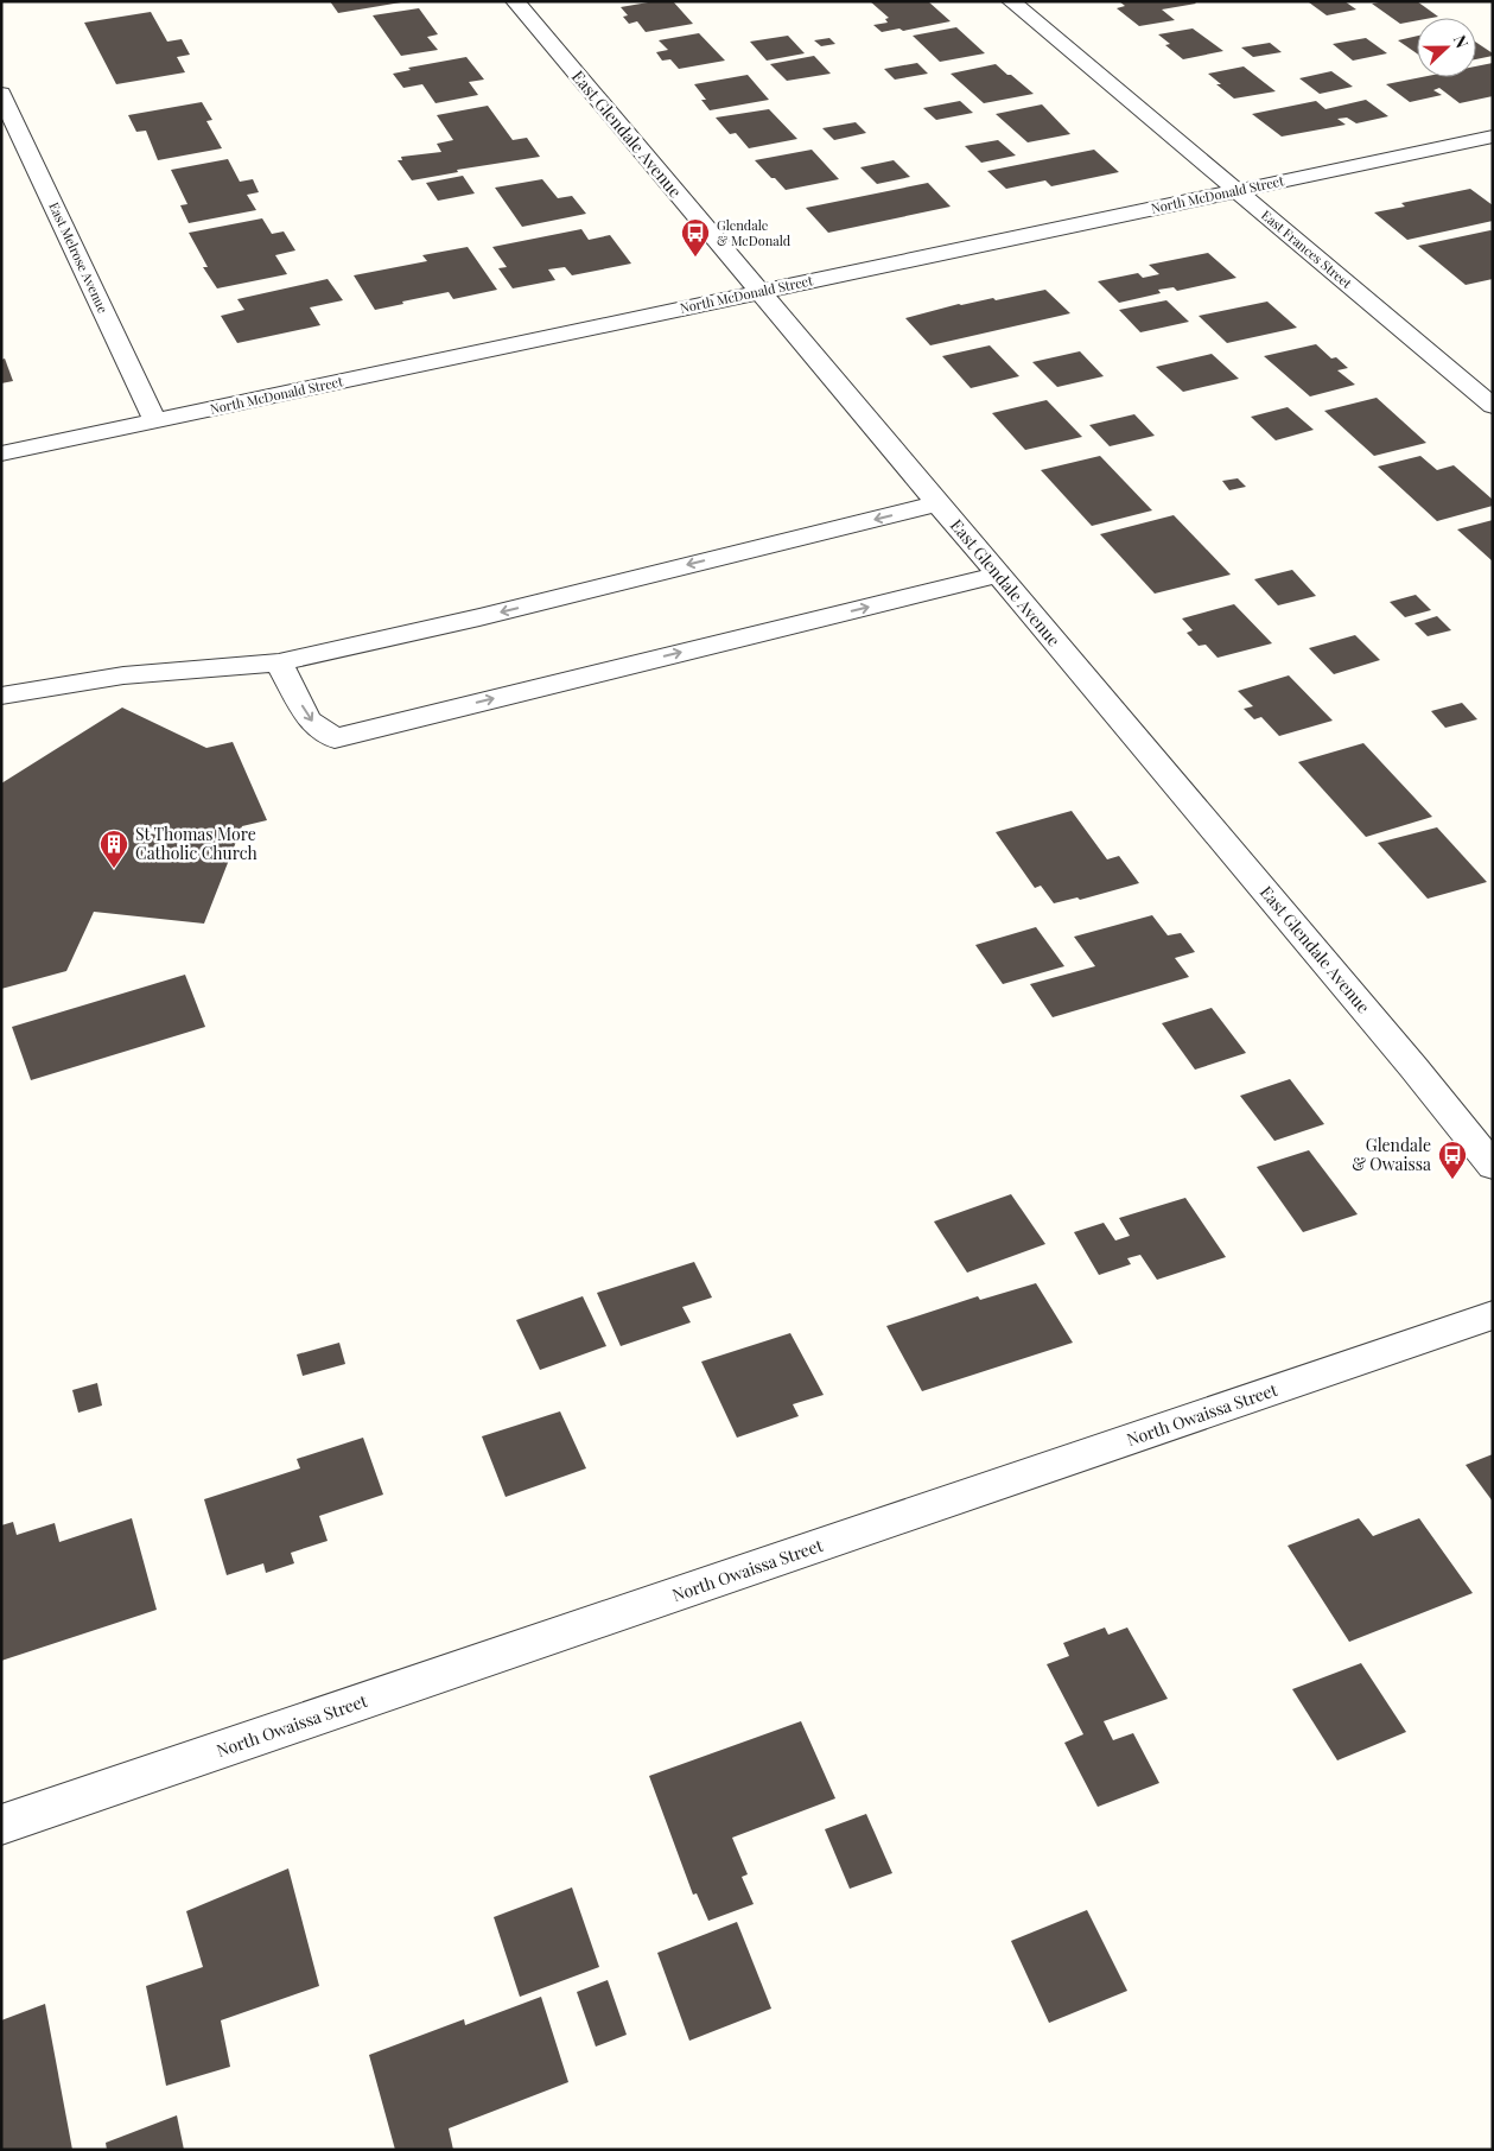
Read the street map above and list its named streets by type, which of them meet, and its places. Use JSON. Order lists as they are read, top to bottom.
{
  "streets": {
    "street": [
      "East Glendale Avenue",
      "North McDonald Street",
      "East Frances Street",
      "East Melrose Avenue",
      "North Owaissa Street"
    ]
  },
  "crossings": [
    ["East Glendale Avenue", "North McDonald Street"],
    ["North McDonald Street", "East Frances Street"],
    ["North McDonald Street", "East Melrose Avenue"]
  ],
  "places": {
    "bus stop": ["Glendale & McDonald", "Glendale & Owaissa"],
    "building": ["St Thomas More Catholic Church"]
  },
  "north": "right"
}
